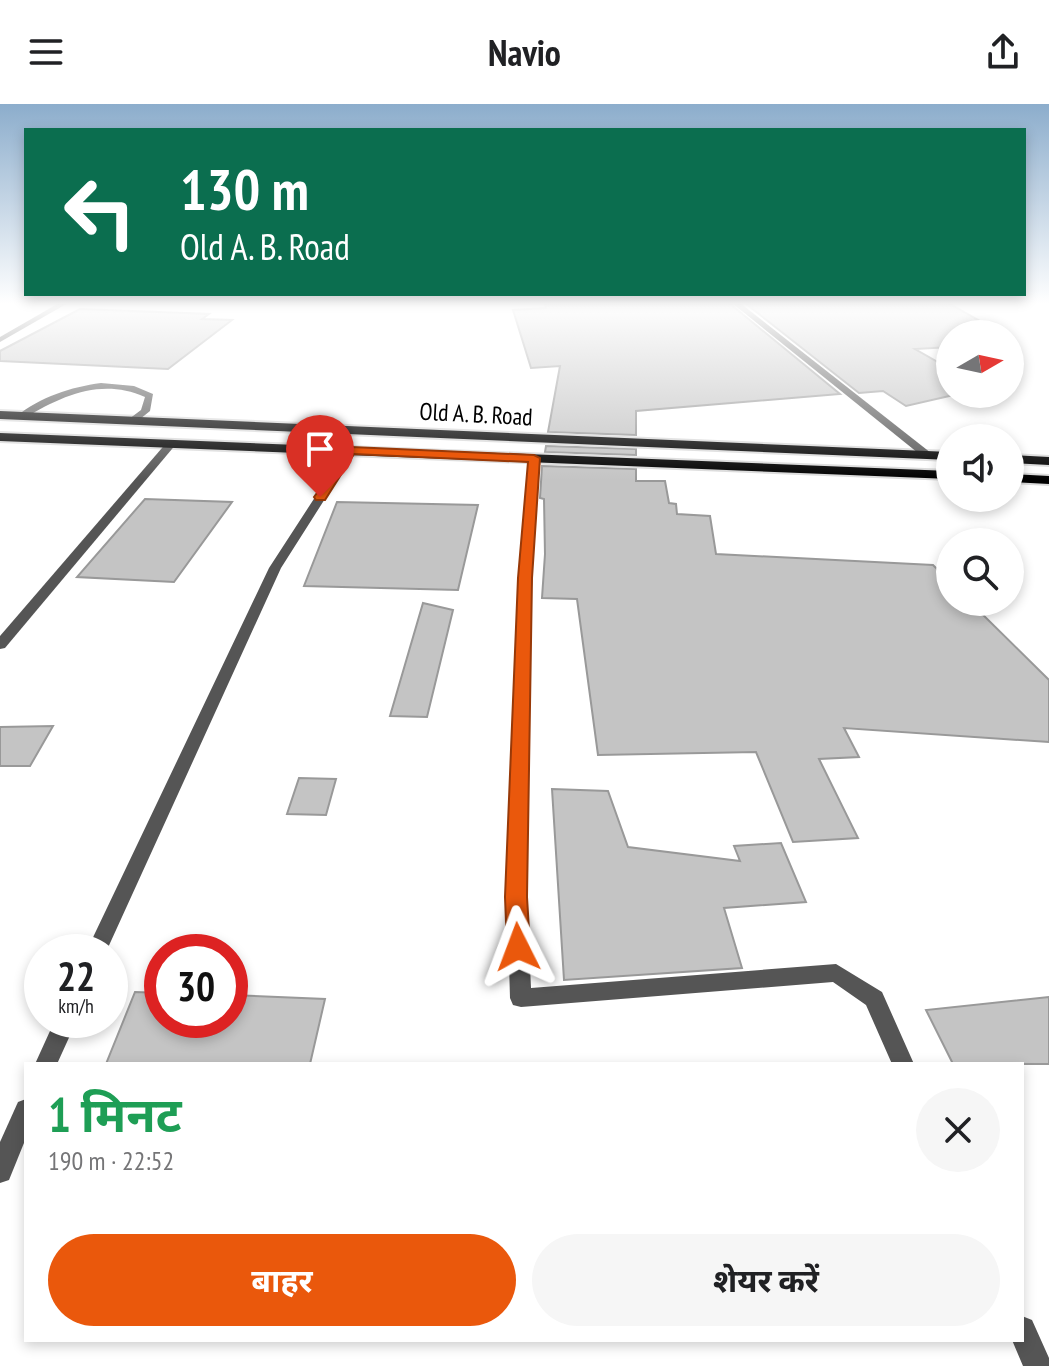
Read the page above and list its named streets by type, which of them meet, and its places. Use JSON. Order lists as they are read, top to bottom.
{
  "streets": {
    "main road": ["Old A. B. Road"]
  },
  "north": "right",
  "page": {
    "header": "Navio",
    "turn": ["130 m", "Old A. B. Road"],
    "speed": "22 km/h",
    "limit": "30",
    "heading": ["1 मिनट", "190 m · 22:52"],
    "buttons": ["बाहर", "शेयर करें"]
  }
}
